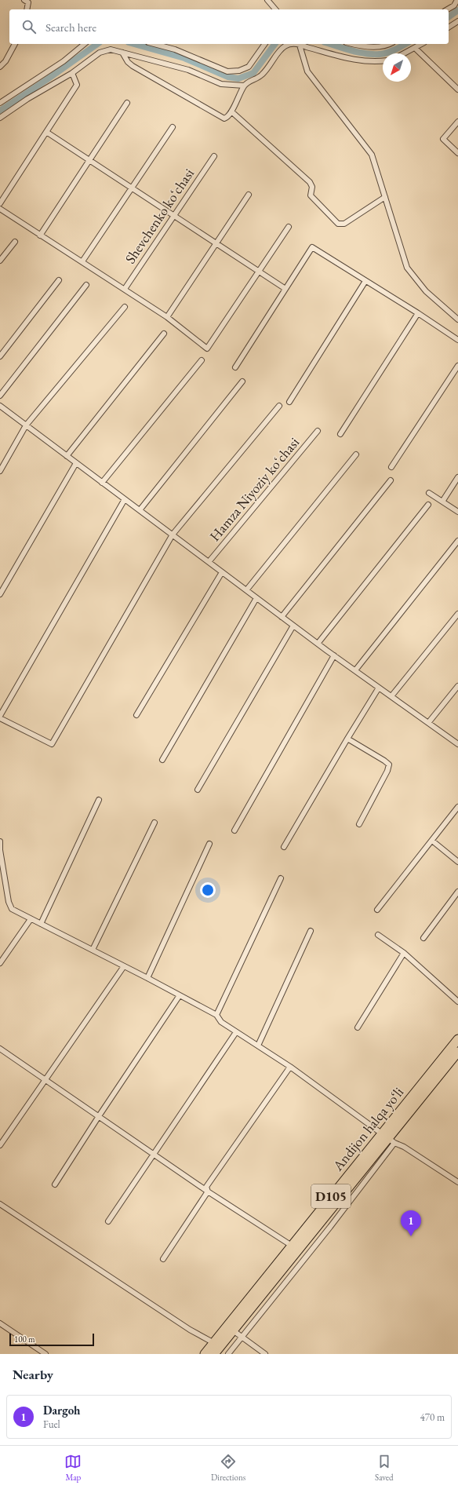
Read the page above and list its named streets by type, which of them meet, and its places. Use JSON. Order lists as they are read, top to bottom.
{
  "streets": {
    "highway": ["Andijon halqa yo‘li", "D105"],
    "street": ["Shevchenko koʻchasi", "Hamza Niyoziy koʻchasi"]
  },
  "scale_bar": "100 m",
  "north": "bottom left",
  "page": {
    "search": "Search here",
    "pins": "1",
    "scale": "100 m",
    "heading": "Nearby",
    "list": [
      {
        "mark": "1",
        "name": "Dargoh",
        "note": "Fuel",
        "value": "470 m"
      }
    ],
    "nav": ["Map", "Directions", "Saved"]
  }
}
